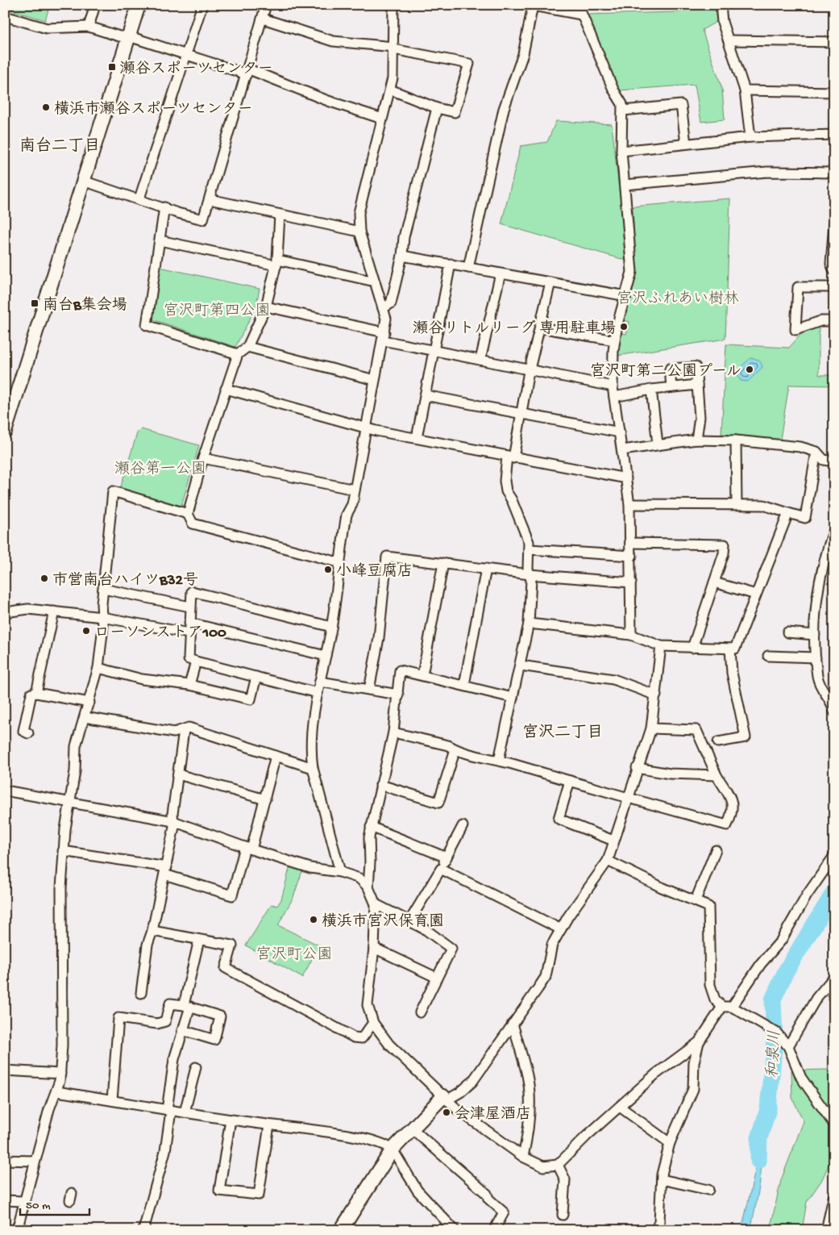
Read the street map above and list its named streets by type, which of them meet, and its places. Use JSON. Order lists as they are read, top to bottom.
{
  "districts": ["南台二丁目", "宮沢二丁目"],
  "water": ["和泉川"],
  "parks": [
    "宮沢ふれあい樹林",
    "宮沢町第四公園",
    "瀬谷第一公園",
    "宮沢町公園"
  ],
  "places": {
    "transit": ["瀬谷スポーツセンター", "南台B集会場"],
    "other": [
      "横浜市瀬谷スポーツセンター",
      "瀬谷リトルリーグ 専用駐車場",
      "宮沢町第二公園プール",
      "小峰豆腐店",
      "市営南台ハイツB32号",
      "ローソンストア100",
      "横浜市宮沢保育園",
      "会津屋酒店"
    ]
  },
  "scale_bar": "50 m"
}
